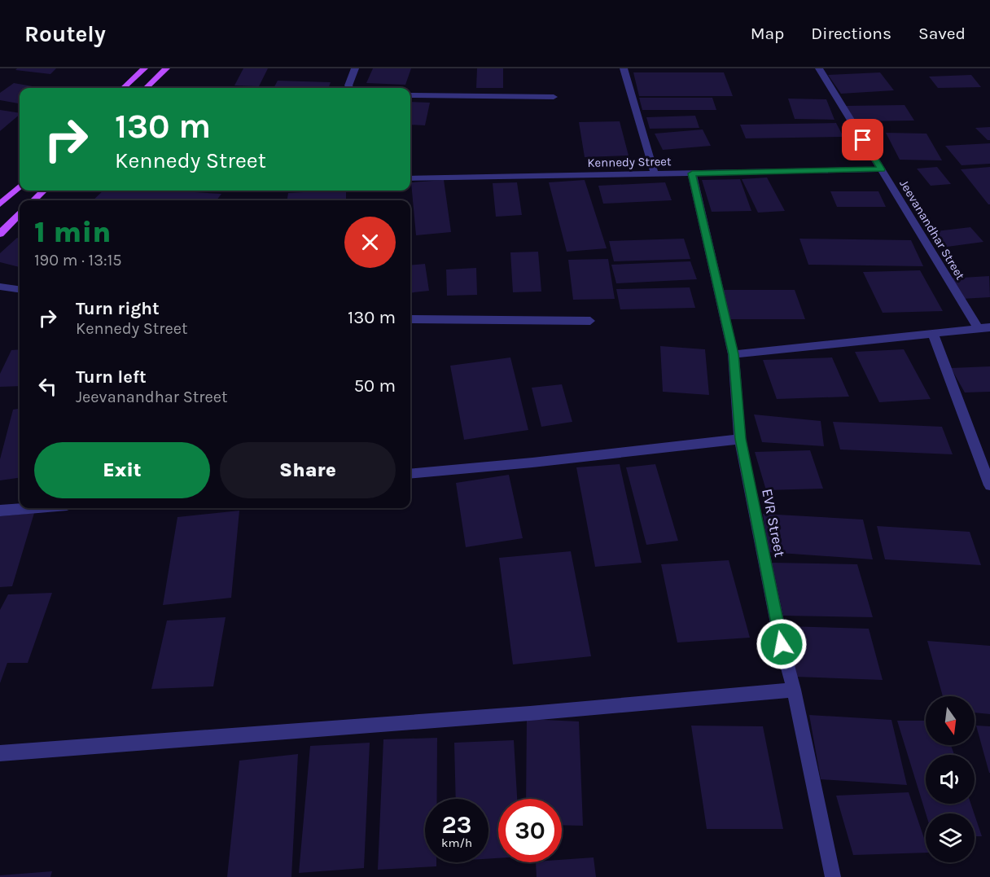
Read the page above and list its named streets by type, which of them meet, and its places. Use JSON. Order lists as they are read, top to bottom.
{
  "streets": {
    "street": ["Kennedy Street", "Jeevanandhar Street", "EVR Street"]
  },
  "crossings": [
    ["Kennedy Street", "Jeevanandhar Street"],
    ["Kennedy Street", "EVR Street"]
  ],
  "north": "bottom",
  "page": {
    "header": "Routely",
    "nav": ["Map", "Directions", "Saved"],
    "turn": ["130 m", "Kennedy Street"],
    "heading": ["1 min", "190 m · 13:15"],
    "list": [
      {
        "name": "Turn right",
        "note": "Kennedy Street",
        "value": "130 m"
      },
      {
        "name": "Turn left",
        "note": "Jeevanandhar Street",
        "value": "50 m"
      }
    ],
    "buttons": ["Exit", "Share"],
    "speed": "23 km/h",
    "limit": "30"
  }
}
